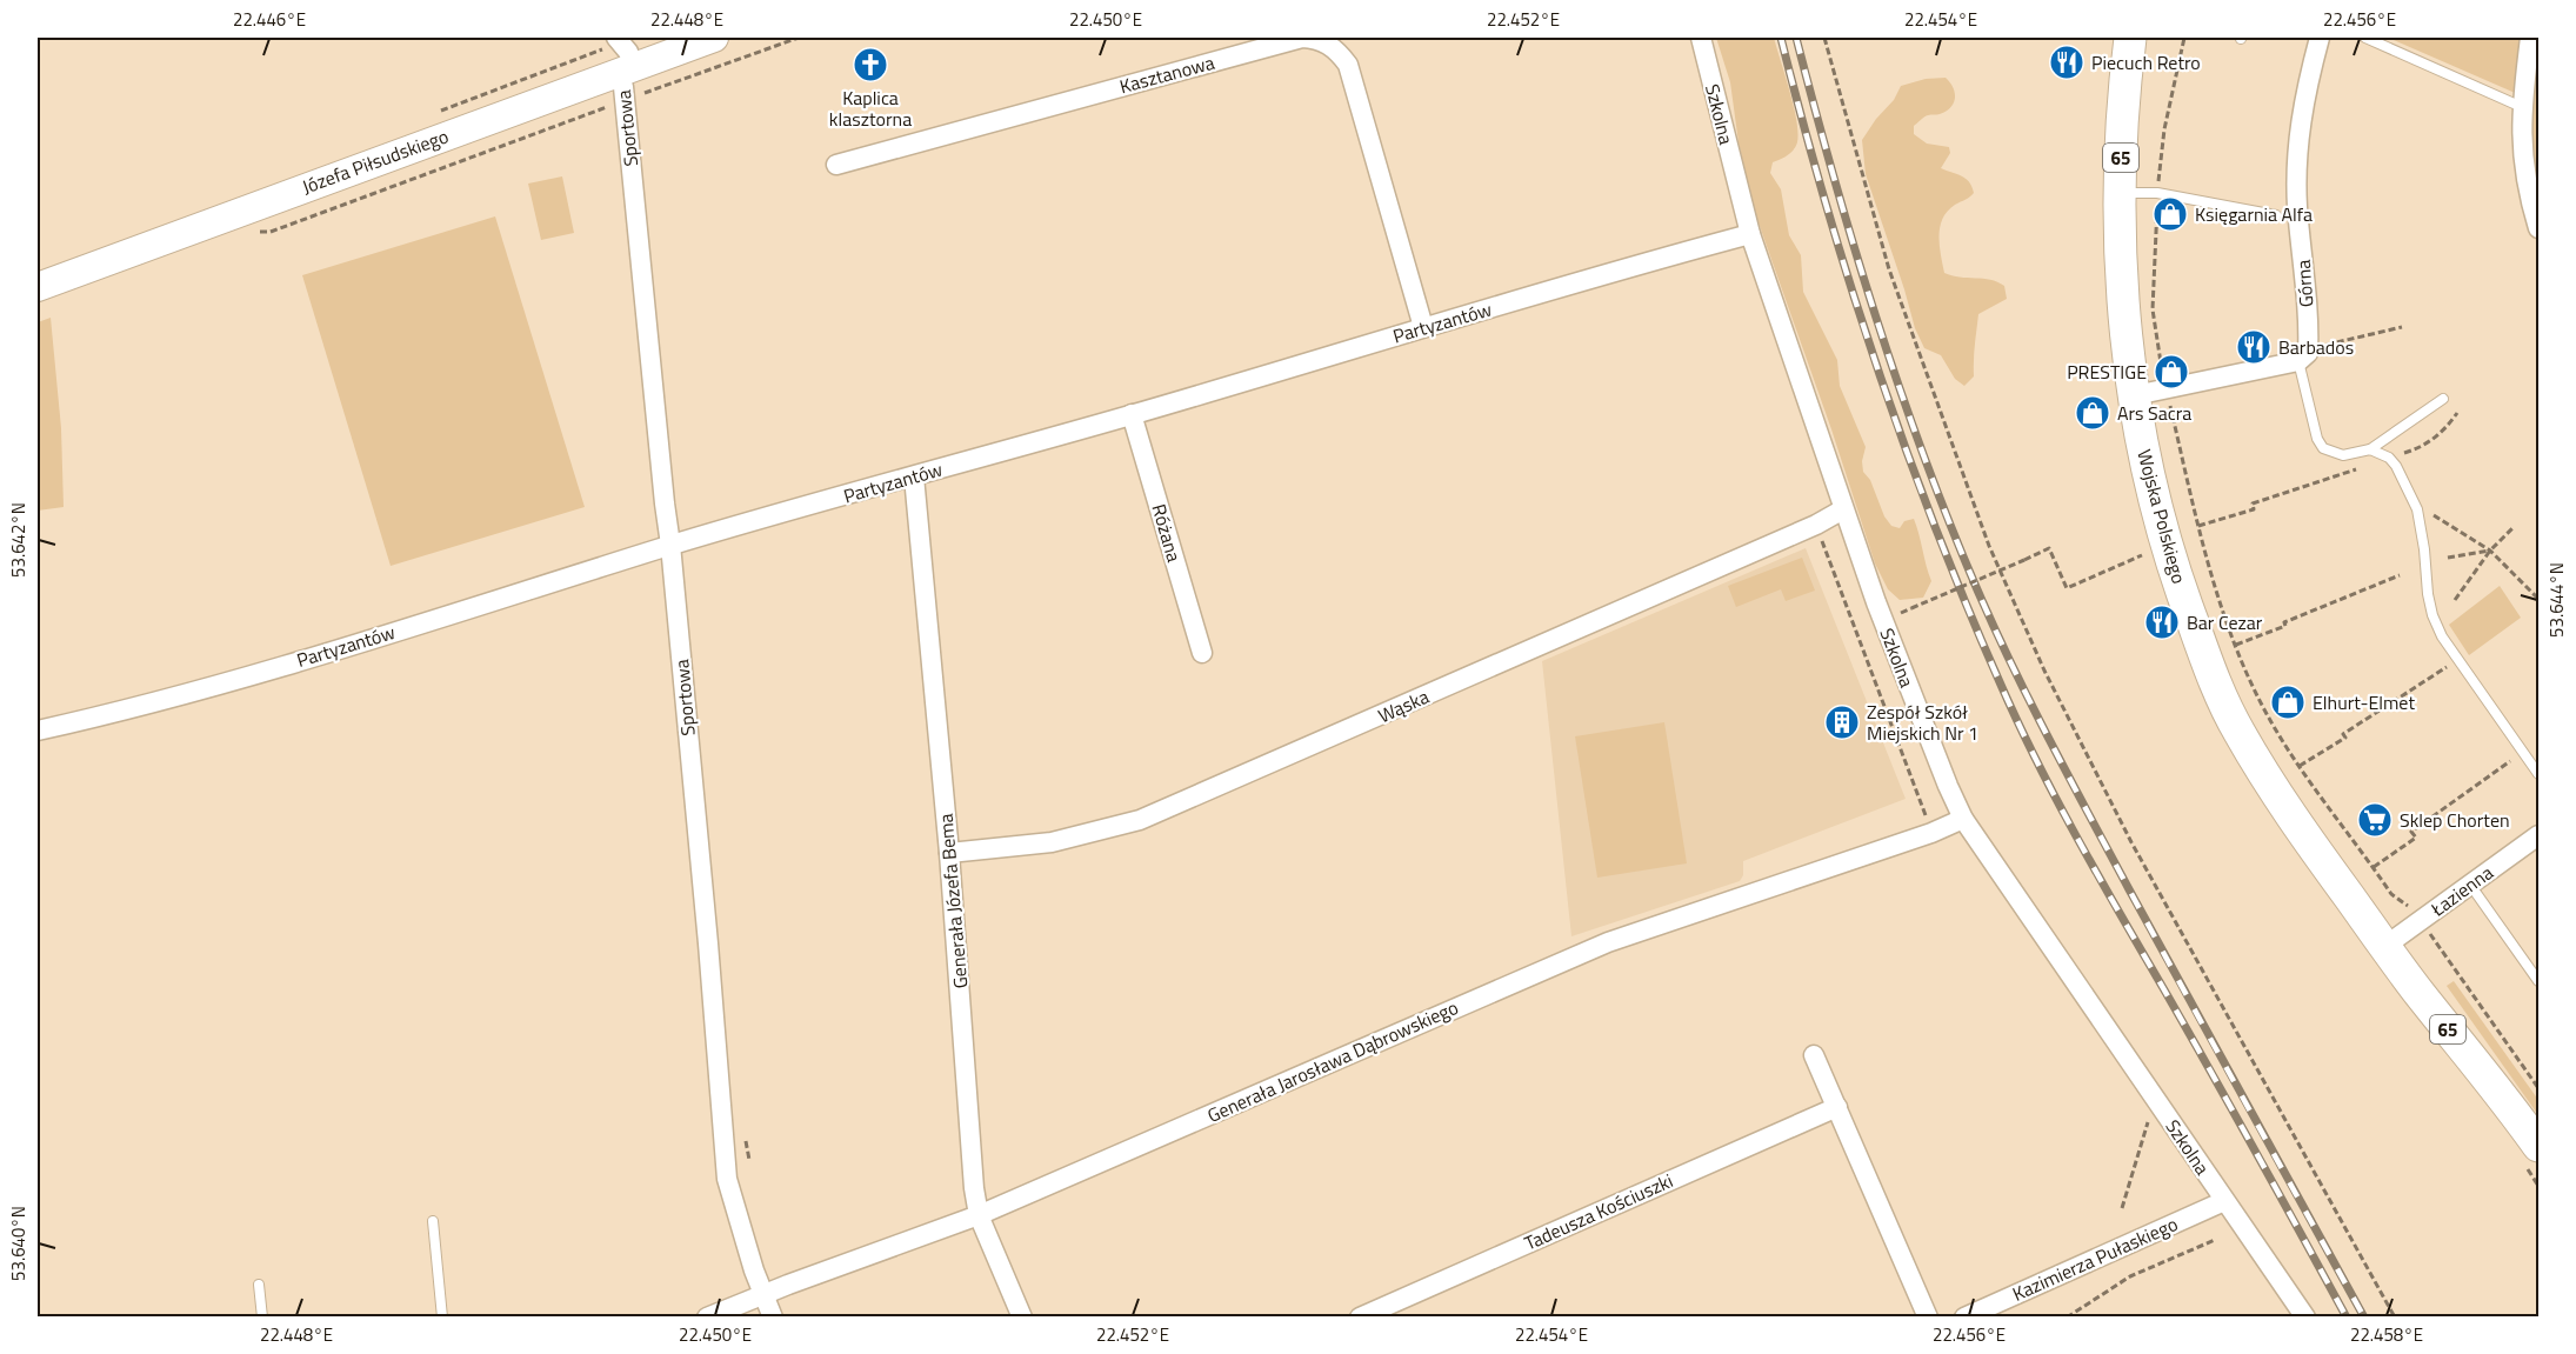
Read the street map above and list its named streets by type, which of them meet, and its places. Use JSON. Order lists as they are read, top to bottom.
{
  "streets": {
    "main road": ["65", "Józefa Piłsudskiego", "Wojska Polskiego"],
    "street": [
      "Kasztanowa",
      "Szkolna",
      "Sportowa",
      "Górna",
      "Partyzantów",
      "Różana",
      "Wąska",
      "Łazienna",
      "Generała Józefa Bema",
      "Generała Jarosława Dąbrowskiego",
      "Tadeusza Kościuszki",
      "Kazimierza Pułaskiego"
    ]
  },
  "crossings": [
    ["Kasztanowa", "Partyzantów"],
    ["Szkolna", "Partyzantów"],
    ["Szkolna", "Wąska"],
    ["Szkolna", "Generała Jarosława Dąbrowskiego"],
    ["Szkolna", "Kazimierza Pułaskiego"],
    ["Sportowa", "Józefa Piłsudskiego"],
    ["Sportowa", "Partyzantów"],
    ["Sportowa", "Generała Jarosława Dąbrowskiego"],
    ["Partyzantów", "Różana"],
    ["Partyzantów", "Generała Józefa Bema"],
    ["Wojska Polskiego", "Łazienna"],
    ["Wąska", "Generała Józefa Bema"],
    ["Generała Józefa Bema", "Generała Jarosława Dąbrowskiego"]
  ],
  "places": {
    "restaurant": ["Piecuch Retro", "Barbados", "Bar Cezar"],
    "church": ["Kaplica klasztorna"],
    "shop": [
      "Księgarnia Alfa",
      "PRESTIGE",
      "Ars Sacra",
      "Elhurt-Elmet"
    ],
    "building": ["Zespół Szkół Miejskich Nr 1"],
    "supermarket": ["Sklep Chorten"]
  },
  "coordinates": [
    "22.446°E",
    "22.448°E",
    "22.450°E",
    "22.452°E",
    "22.454°E",
    "22.456°E",
    "53.642°N",
    "53.644°N",
    "53.640°N",
    "22.458°E"
  ]
}
